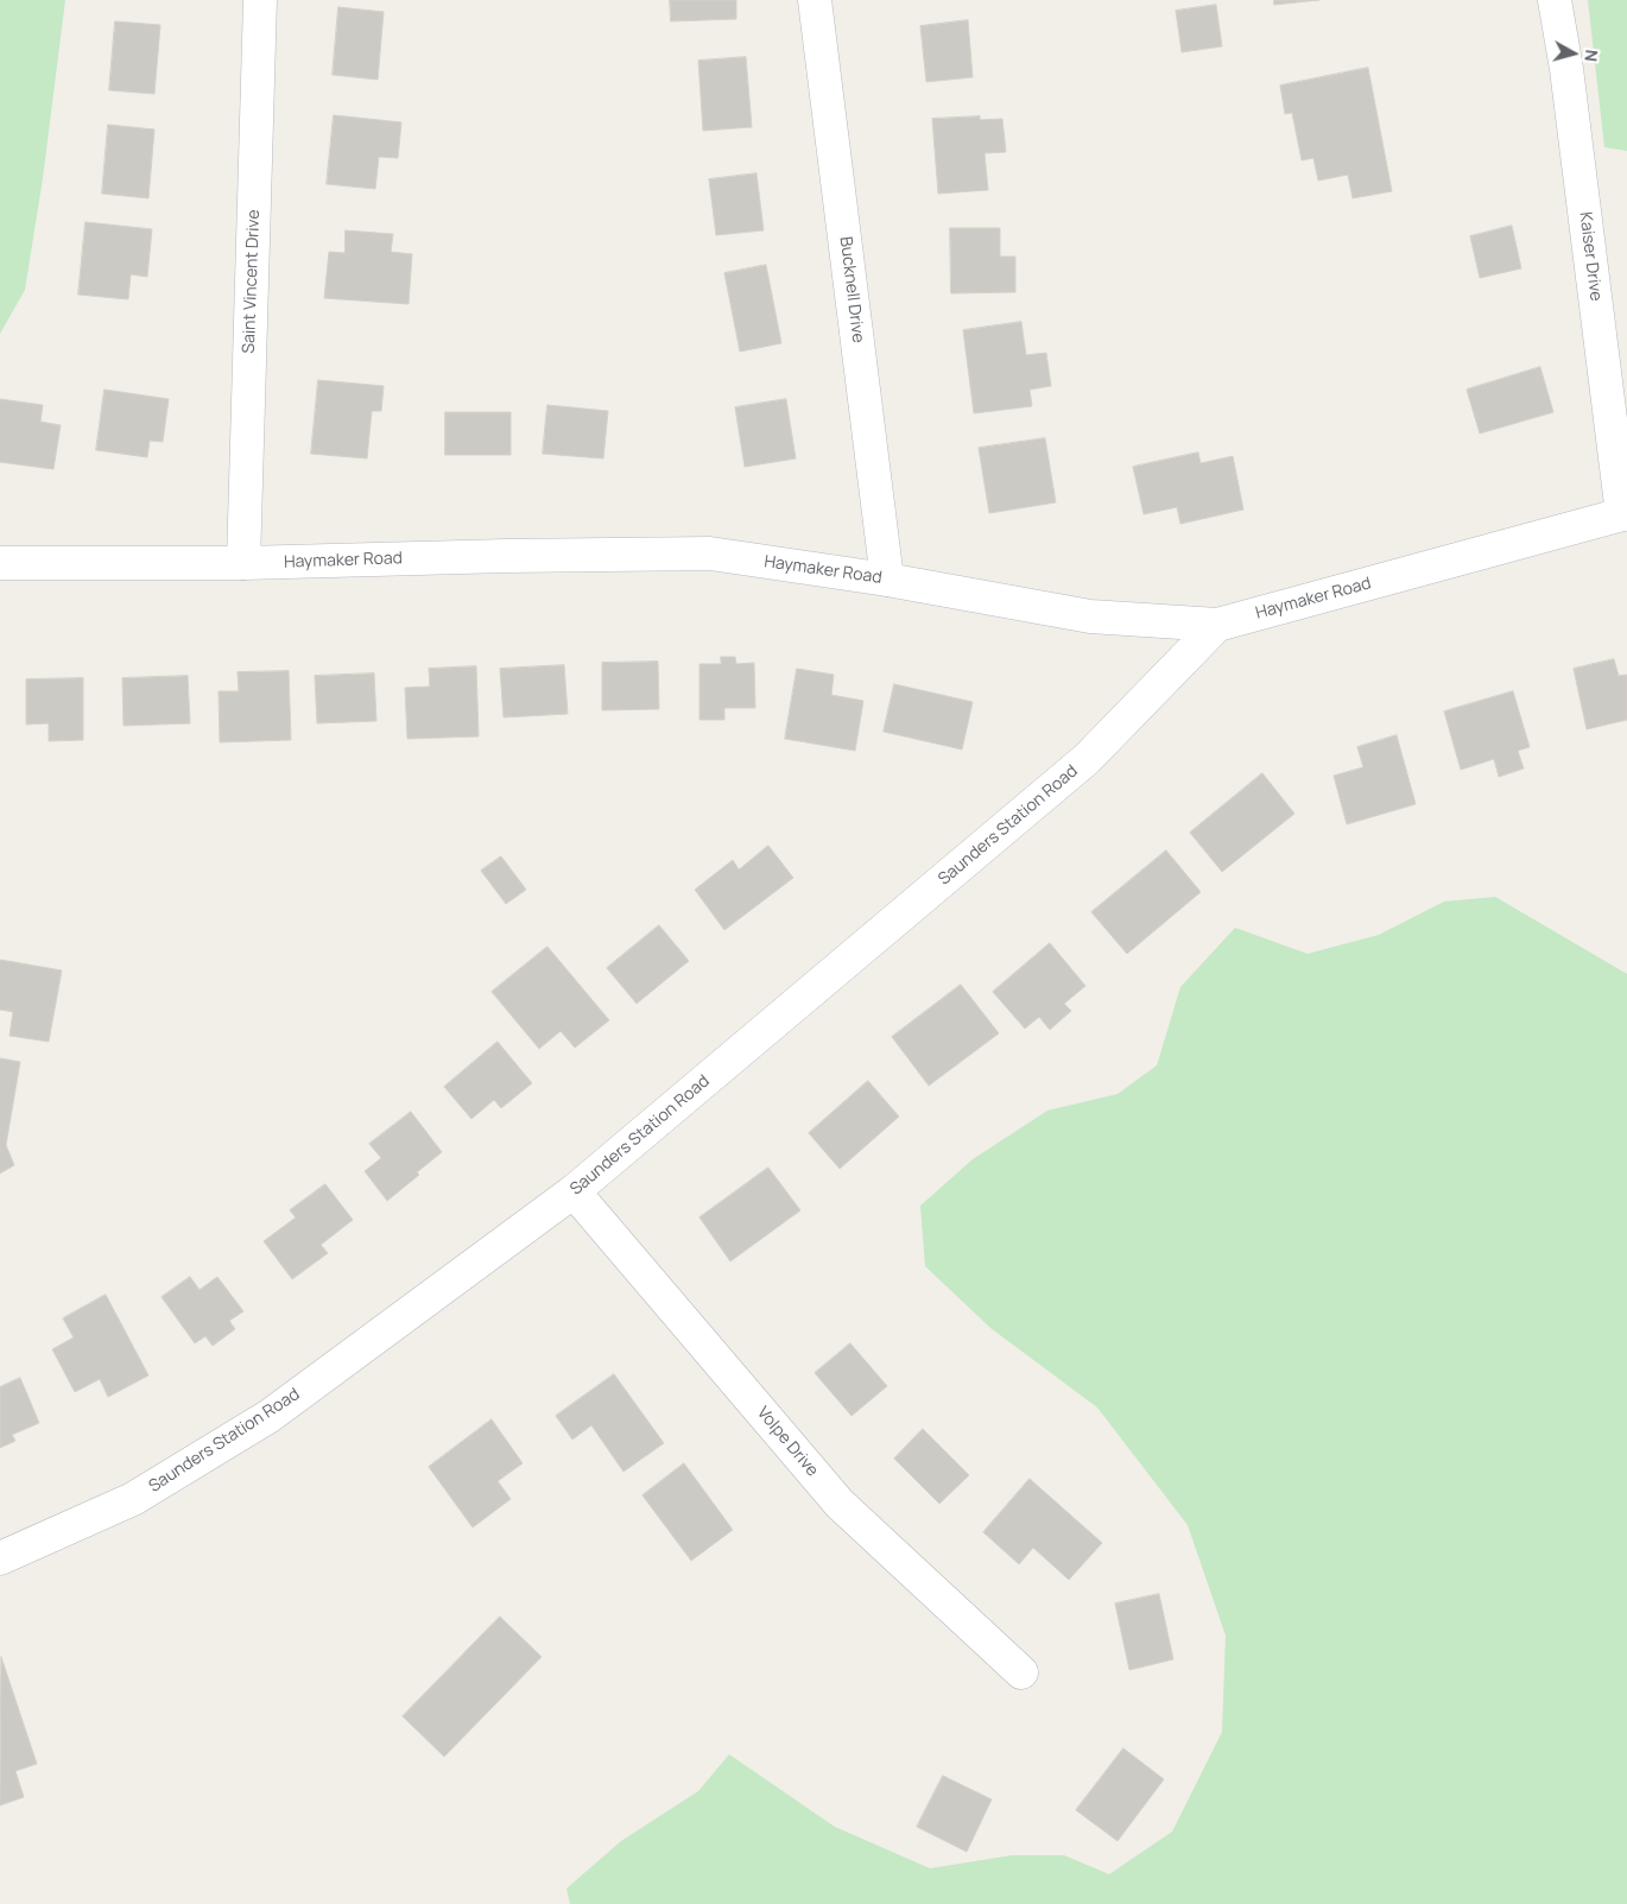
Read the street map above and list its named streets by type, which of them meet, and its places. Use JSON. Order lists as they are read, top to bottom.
{
  "streets": {
    "street": [
      "Kaiser Drive",
      "Saint Vincent Drive",
      "Bucknell Drive",
      "Haymaker Road",
      "Saunders Station Road",
      "Volpe Drive"
    ]
  },
  "crossings": [
    ["Kaiser Drive", "Haymaker Road"],
    ["Saint Vincent Drive", "Haymaker Road"],
    ["Bucknell Drive", "Haymaker Road"],
    ["Haymaker Road", "Saunders Station Road"],
    ["Saunders Station Road", "Volpe Drive"]
  ],
  "north": "right"
}
